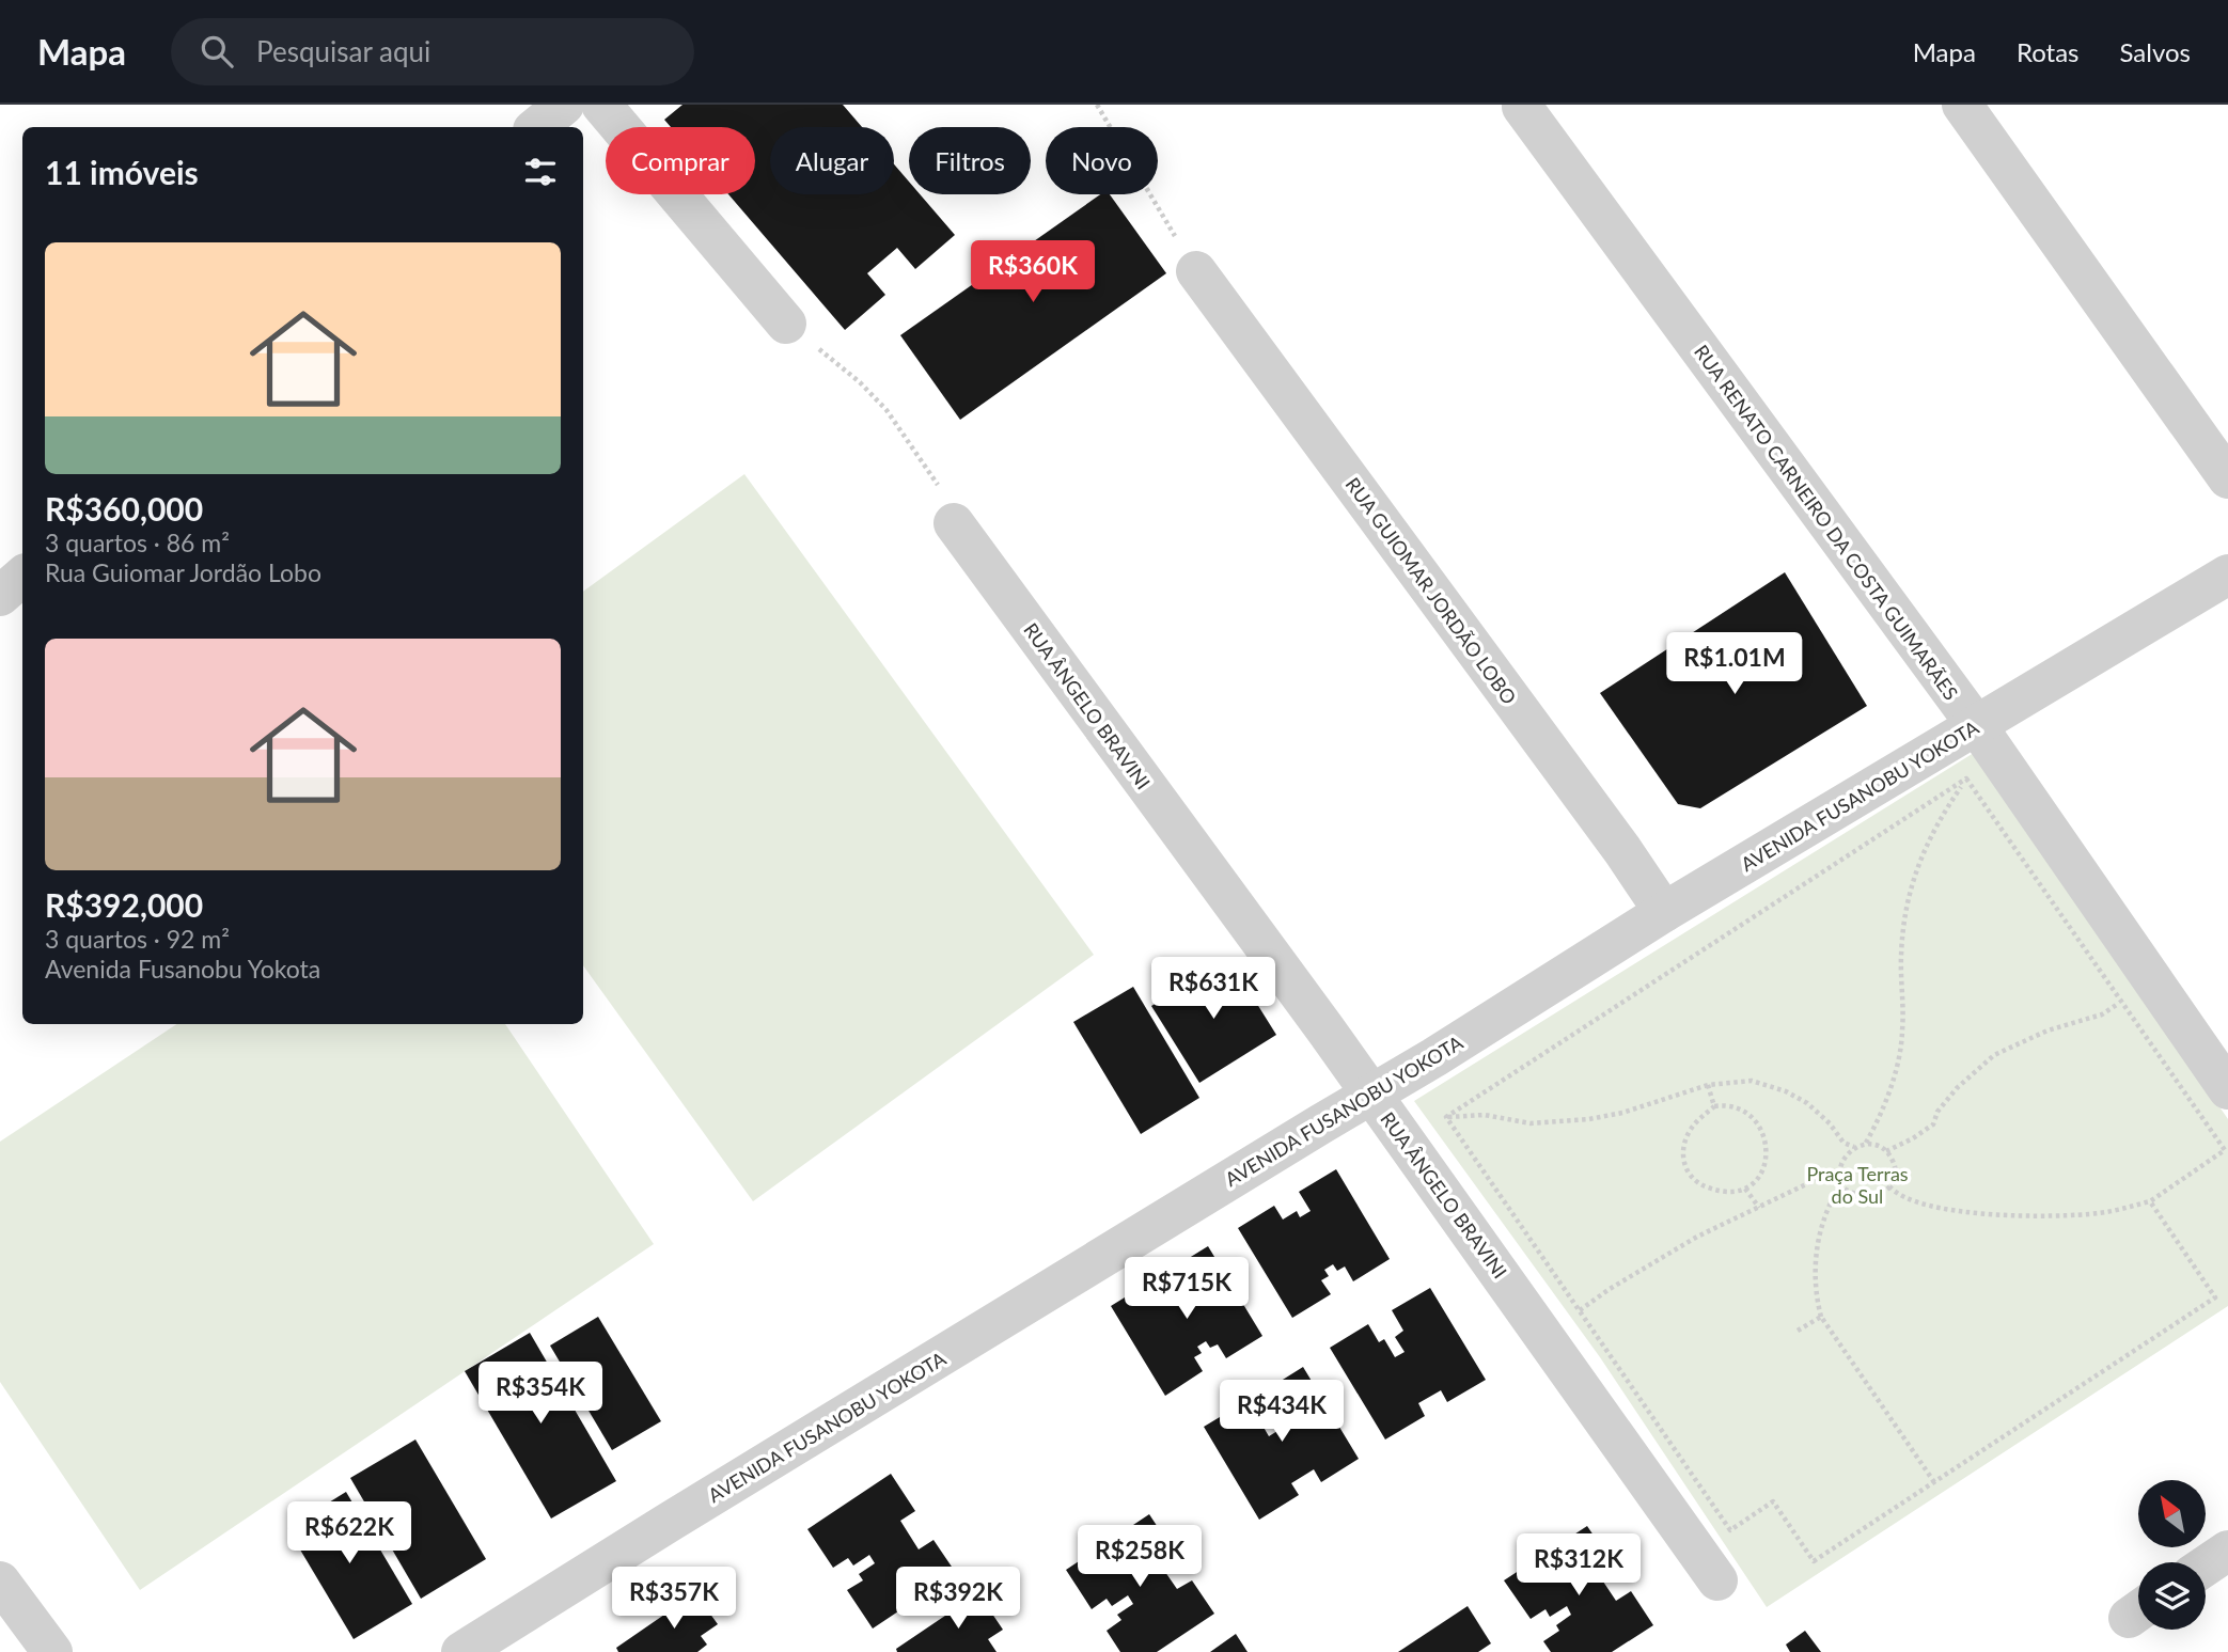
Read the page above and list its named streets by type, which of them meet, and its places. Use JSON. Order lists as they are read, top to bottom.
{
  "streets": {
    "street": [
      "RUA RENATO CARNEIRO DA COSTA GUIMARÃES",
      "RUA GUIOMAR JORDÃO LOBO",
      "RUA ÂNGELO BRAVINI",
      "AVENIDA FUSANOBU YOKOTA"
    ]
  },
  "crossings": [
    ["RUA RENATO CARNEIRO DA COSTA GUIMARÃES", "AVENIDA FUSANOBU YOKOTA"],
    ["RUA GUIOMAR JORDÃO LOBO", "AVENIDA FUSANOBU YOKOTA"],
    ["RUA ÂNGELO BRAVINI", "AVENIDA FUSANOBU YOKOTA"]
  ],
  "parks": ["Praça Terras do Sul"],
  "north": "top left",
  "page": {
    "header": "Mapa",
    "search": "Pesquisar aqui",
    "nav": ["Mapa", "Rotas", "Salvos"],
    "chip": [
      "Comprar",
      "Alugar",
      "Filtros",
      "Novo"
    ],
    "heading": "11 imóveis",
    "list": [
      {
        "name": "R$360,000",
        "note": "3 quartos · 86 m² · Rua Guiomar Jordão Lobo"
      },
      {
        "name": "R$392,000",
        "note": "3 quartos · 92 m² · Avenida Fusanobu Yokota"
      }
    ],
    "price": [
      "R$360K",
      "R$1.01M",
      "R$631K",
      "R$715K",
      "R$354K",
      "R$434K",
      "R$622K",
      "R$258K",
      "R$312K",
      "R$357K",
      "R$392K"
    ]
  }
}
